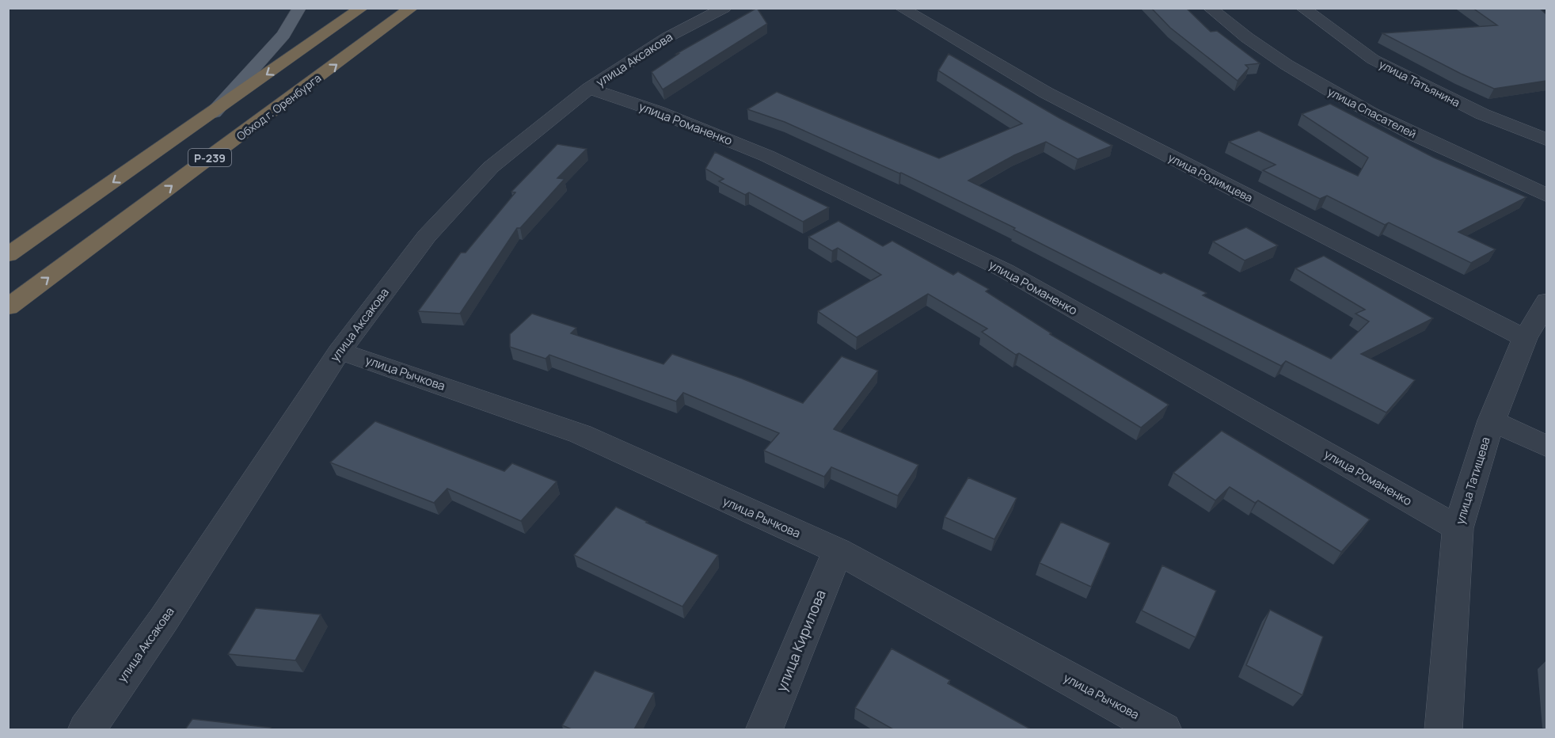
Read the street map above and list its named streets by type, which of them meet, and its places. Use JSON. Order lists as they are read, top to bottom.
{
  "streets": {
    "highway": ["Обход г. Оренбурга", "Р-239"],
    "street": [
      "улица Аксакова",
      "улица Татьянина",
      "улица Спасателей",
      "улица Романенко",
      "улица Родимцева",
      "улица Рычкова",
      "улица Татищева",
      "улица Кирилова"
    ]
  },
  "crossings": [
    ["улица Аксакова", "улица Романенко"],
    ["улица Аксакова", "улица Рычкова"],
    ["улица Романенко", "улица Татищева"],
    ["улица Родимцева", "улица Татищева"],
    ["улица Рычкова", "улица Кирилова"]
  ]
}
